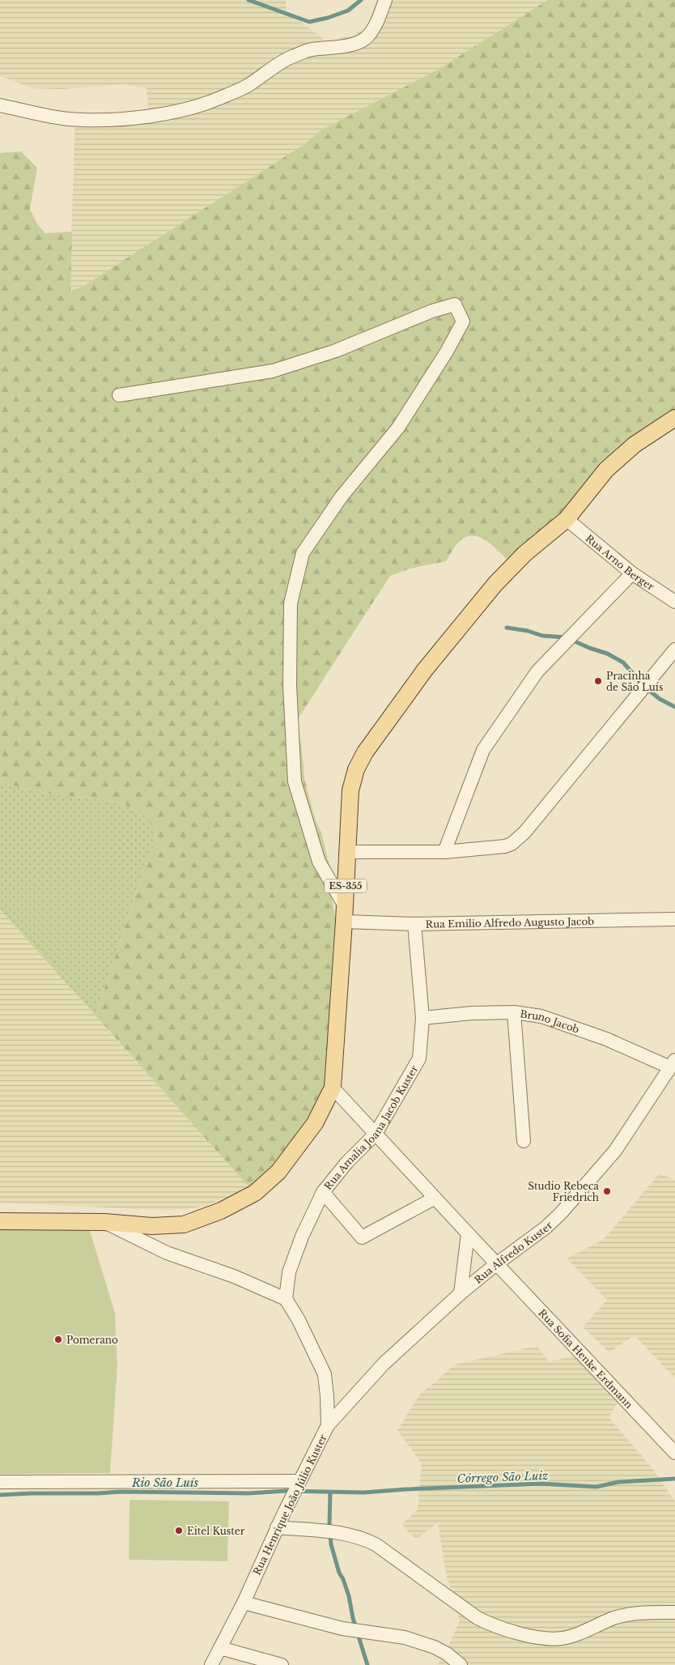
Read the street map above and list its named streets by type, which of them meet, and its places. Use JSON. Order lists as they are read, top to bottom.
{
  "streets": {
    "main road": ["ES-355"],
    "street": [
      "Rua Arno Berger",
      "Rua Emilio Alfredo Augusto Jacob",
      "Bruno Jacob",
      "Rua Amalia Joana Jacob Kuster",
      "Rua Alfredo Kuster",
      "Rua Sofia Henke Erdmann",
      "Rua Henrique João Júlio Kuster"
    ]
  },
  "crossings": [
    ["Rua Arno Berger", "ES-355"],
    ["ES-355", "Rua Emilio Alfredo Augusto Jacob"],
    ["ES-355", "Rua Sofia Henke Erdmann"],
    ["Rua Emilio Alfredo Augusto Jacob", "Rua Amalia Joana Jacob Kuster"],
    ["Bruno Jacob", "Rua Amalia Joana Jacob Kuster"],
    ["Bruno Jacob", "Rua Alfredo Kuster"],
    ["Rua Amalia Joana Jacob Kuster", "Rua Sofia Henke Erdmann"],
    ["Rua Amalia Joana Jacob Kuster", "Rua Henrique João Júlio Kuster"],
    ["Rua Alfredo Kuster", "Rua Sofia Henke Erdmann"],
    ["Rua Alfredo Kuster", "Rua Henrique João Júlio Kuster"]
  ],
  "water": ["Córrego São Luiz", "Rio São Luís"],
  "places": [
    "Pracinha de São Luís",
    "Studio Rebeca Friedrich",
    "Pomerano",
    "Eitel Kuster"
  ]
}
